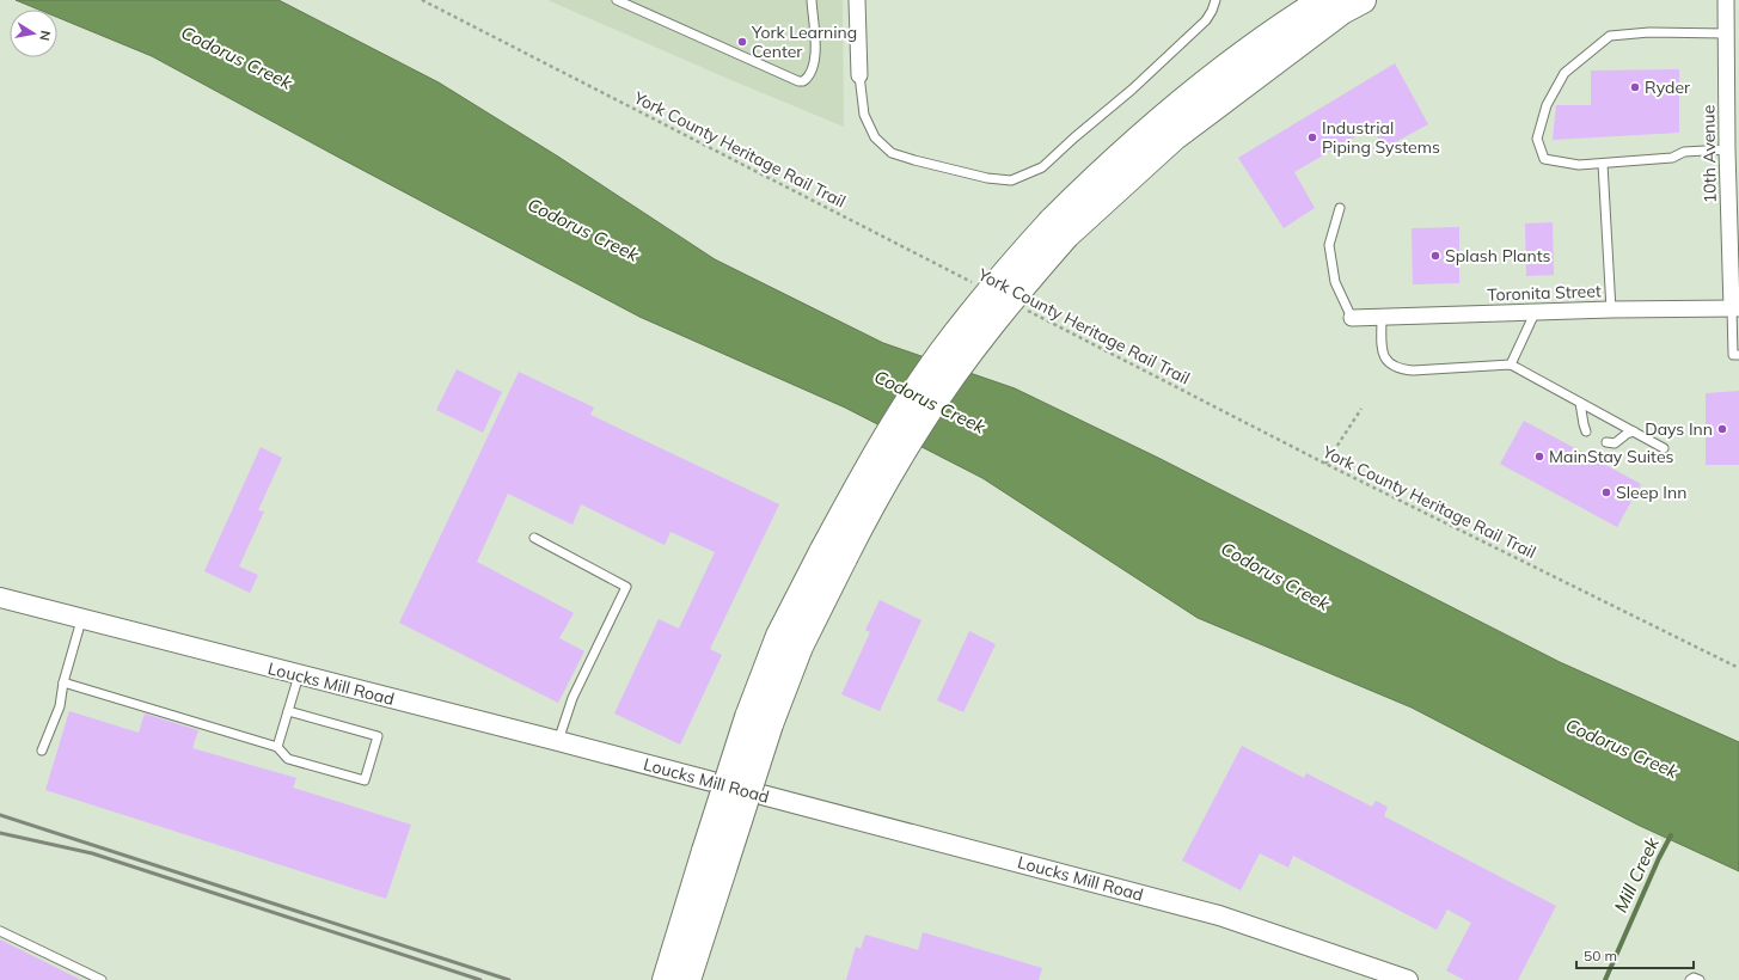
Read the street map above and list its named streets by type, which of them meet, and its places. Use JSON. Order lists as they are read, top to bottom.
{
  "streets": {
    "street": ["10th Avenue", "Toronita Street", "Loucks Mill Road"],
    "path": ["York County Heritage Rail Trail"]
  },
  "crossings": [
    ["10th Avenue", "Toronita Street"]
  ],
  "water": ["Codorus Creek", "Mill Creek"],
  "places": [
    "York Learning Center",
    "Ryder",
    "Industrial Piping Systems",
    "Splash Plants",
    "Days Inn",
    "MainStay Suites",
    "Sleep Inn"
  ],
  "scale_bar": "50 m",
  "north": "right"
}
